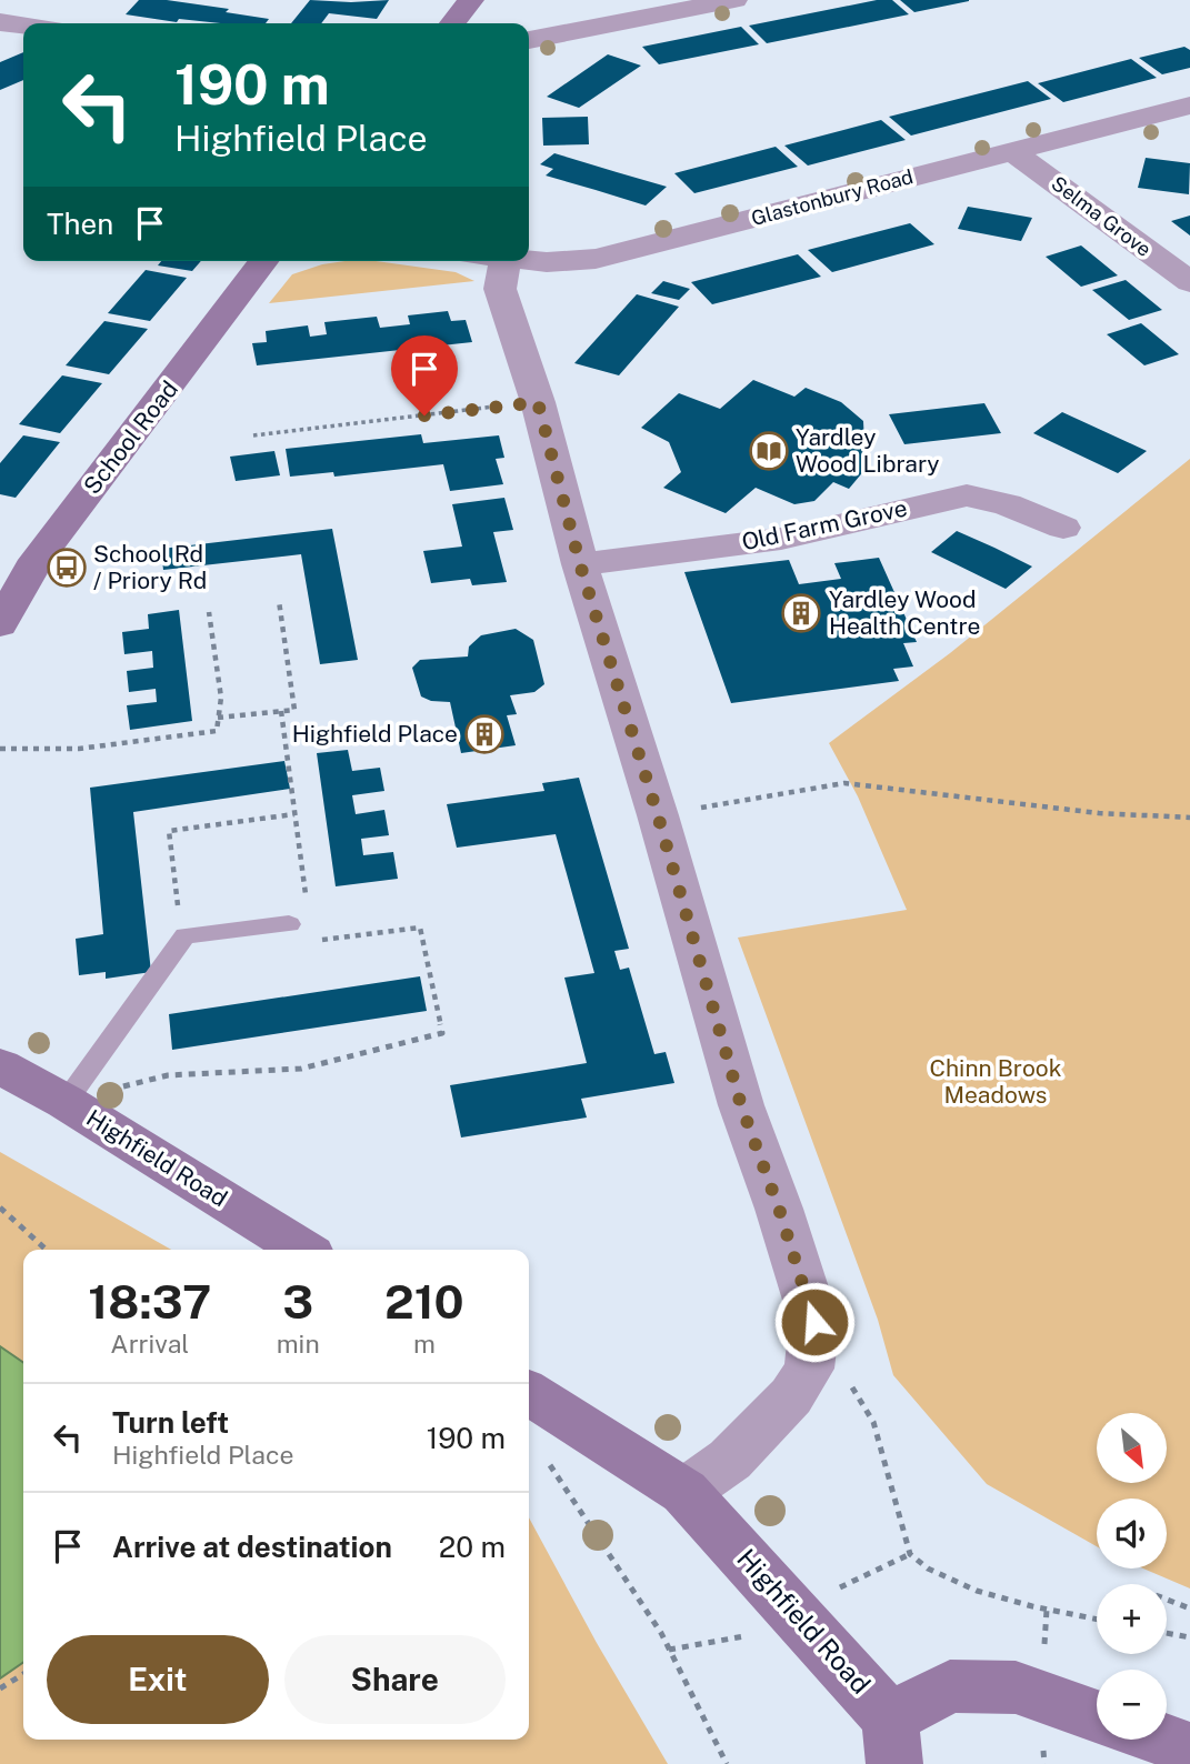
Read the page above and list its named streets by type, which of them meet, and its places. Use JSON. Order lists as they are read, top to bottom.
{
  "streets": {
    "street": [
      "Glastonbury Road",
      "Selma Grove",
      "School Road",
      "Old Farm Grove",
      "Highfield Road"
    ]
  },
  "crossings": [
    ["Glastonbury Road", "Selma Grove"]
  ],
  "parks": ["Chinn Brook Meadows"],
  "places": {
    "library": ["Yardley Wood Library"],
    "bus stop": ["School Rd / Priory Rd"],
    "building": ["Yardley Wood Health Centre", "Highfield Place"]
  },
  "north": "bottom right",
  "page": {
    "turn": ["190 m", "Highfield Place"],
    "then": "Then",
    "eta": [
      "18:37",
      "Arrival",
      "3",
      "min",
      "210",
      "m"
    ],
    "list": [
      {
        "name": "Turn left",
        "note": "Highfield Place",
        "value": "190 m"
      },
      {
        "name": "Arrive at destination",
        "value": "20 m"
      }
    ],
    "map_buttons": ["+", "−"],
    "buttons": ["Exit", "Share"]
  }
}
